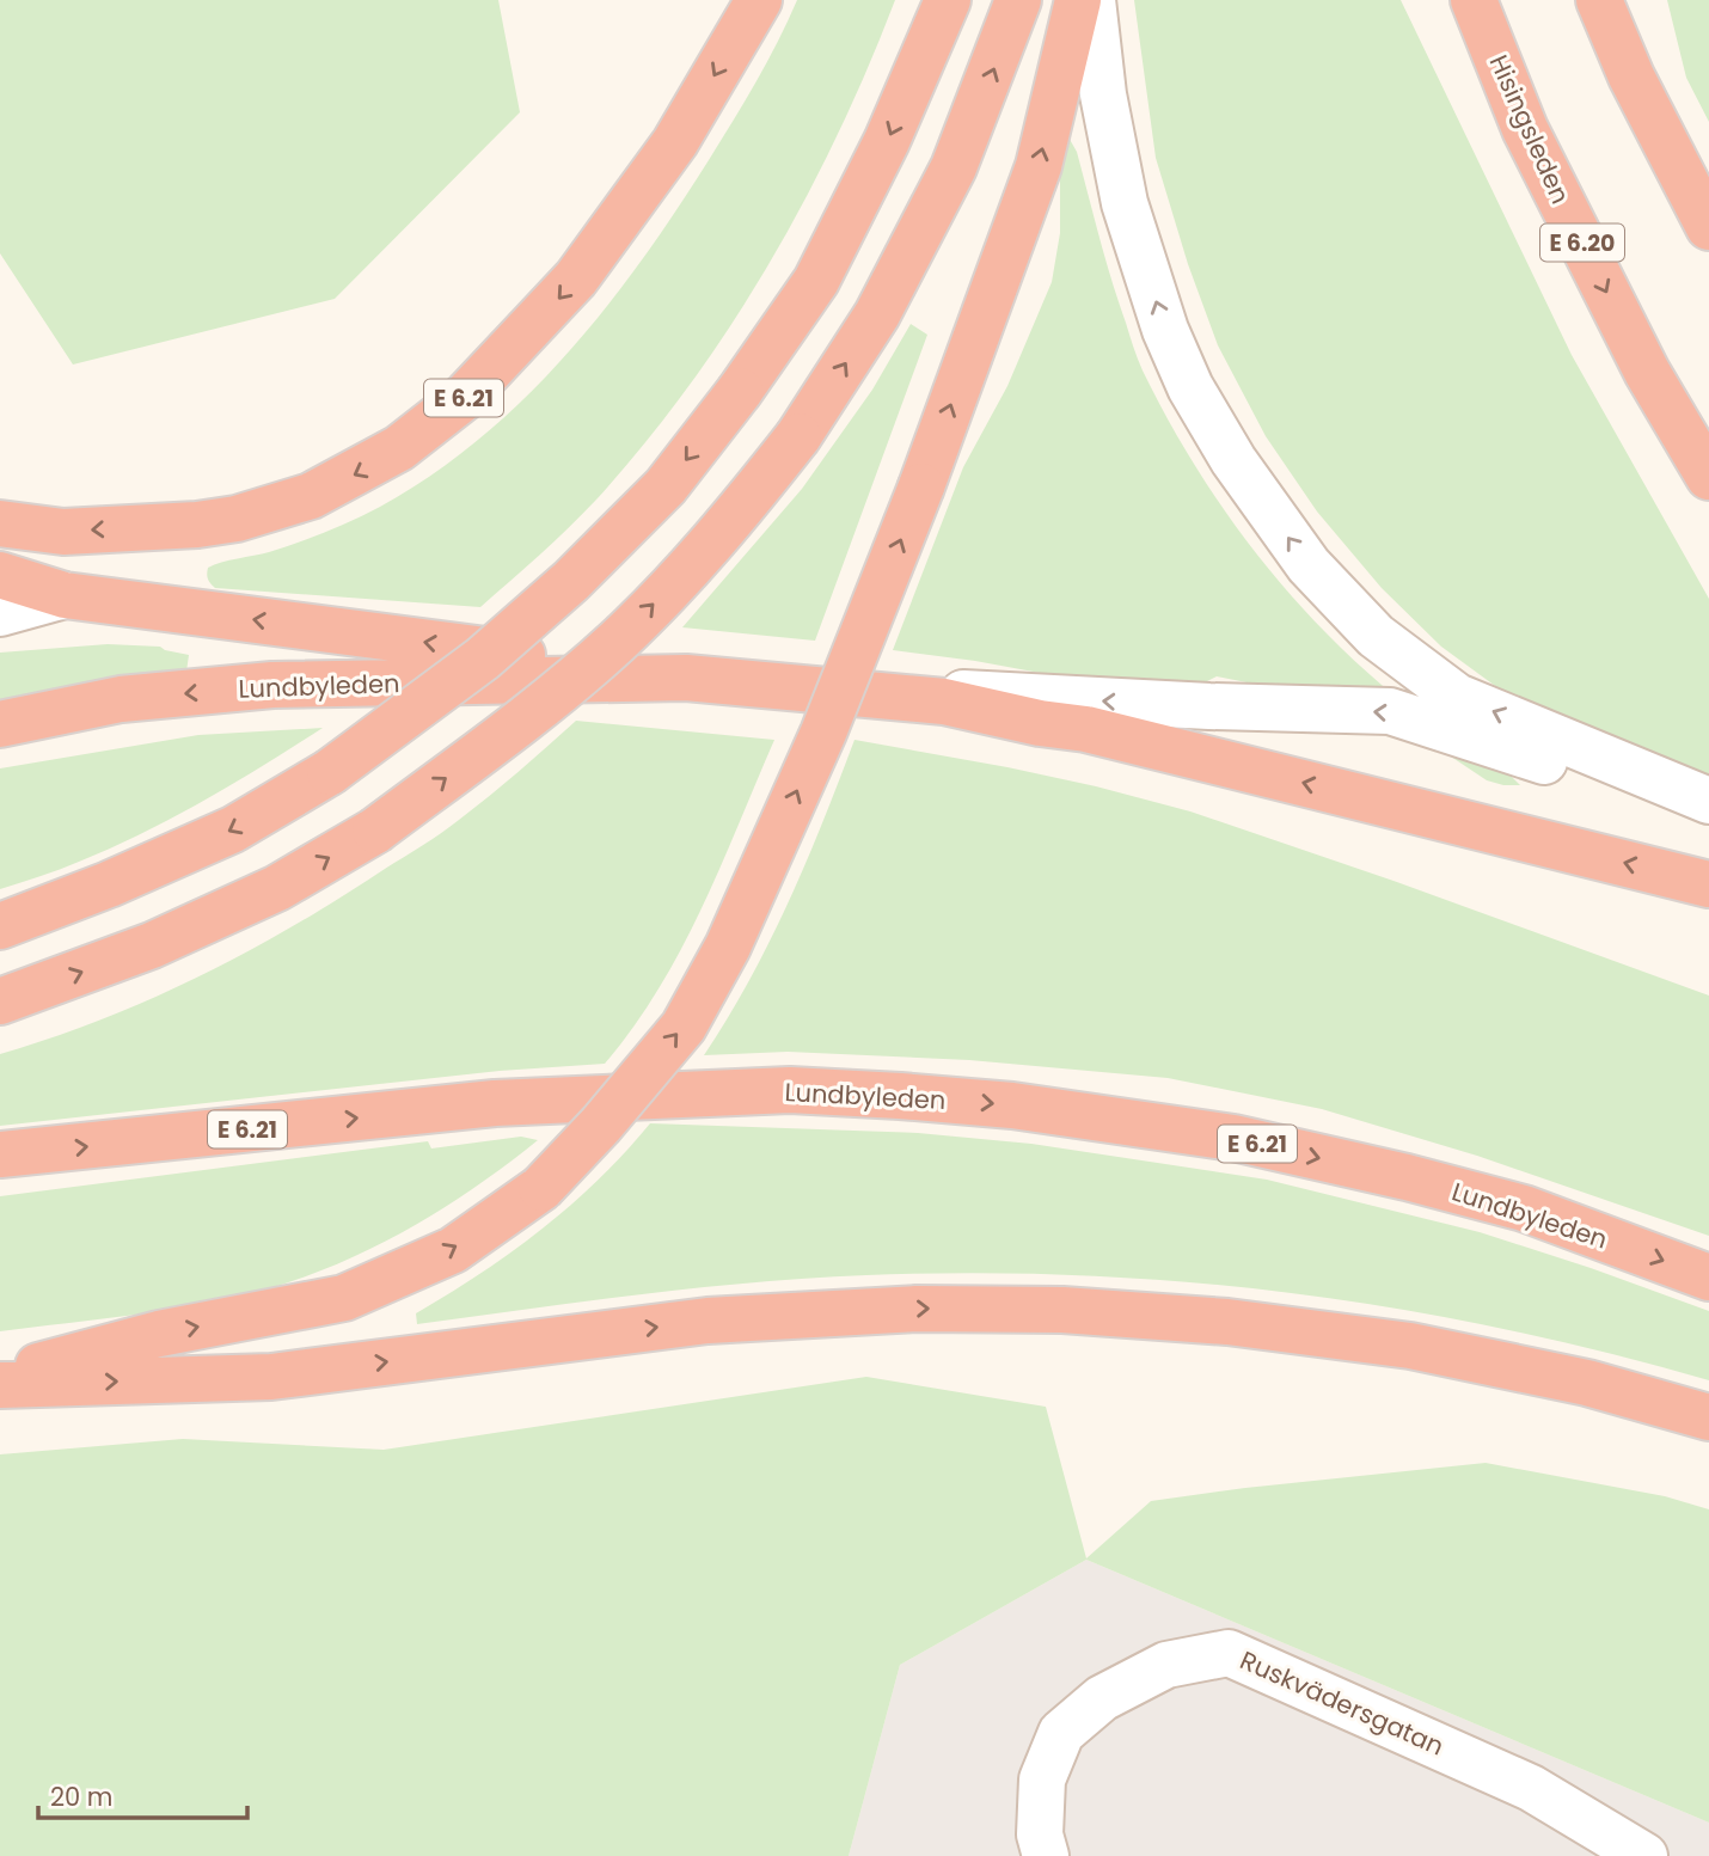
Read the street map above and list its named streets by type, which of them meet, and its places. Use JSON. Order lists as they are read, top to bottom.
{
  "streets": {
    "highway": [
      "Hisingsleden",
      "E 6.20",
      "E 6.21",
      "Lundbyleden"
    ],
    "lane": ["Ruskvädersgatan"]
  },
  "scale_bar": "20 m"
}
